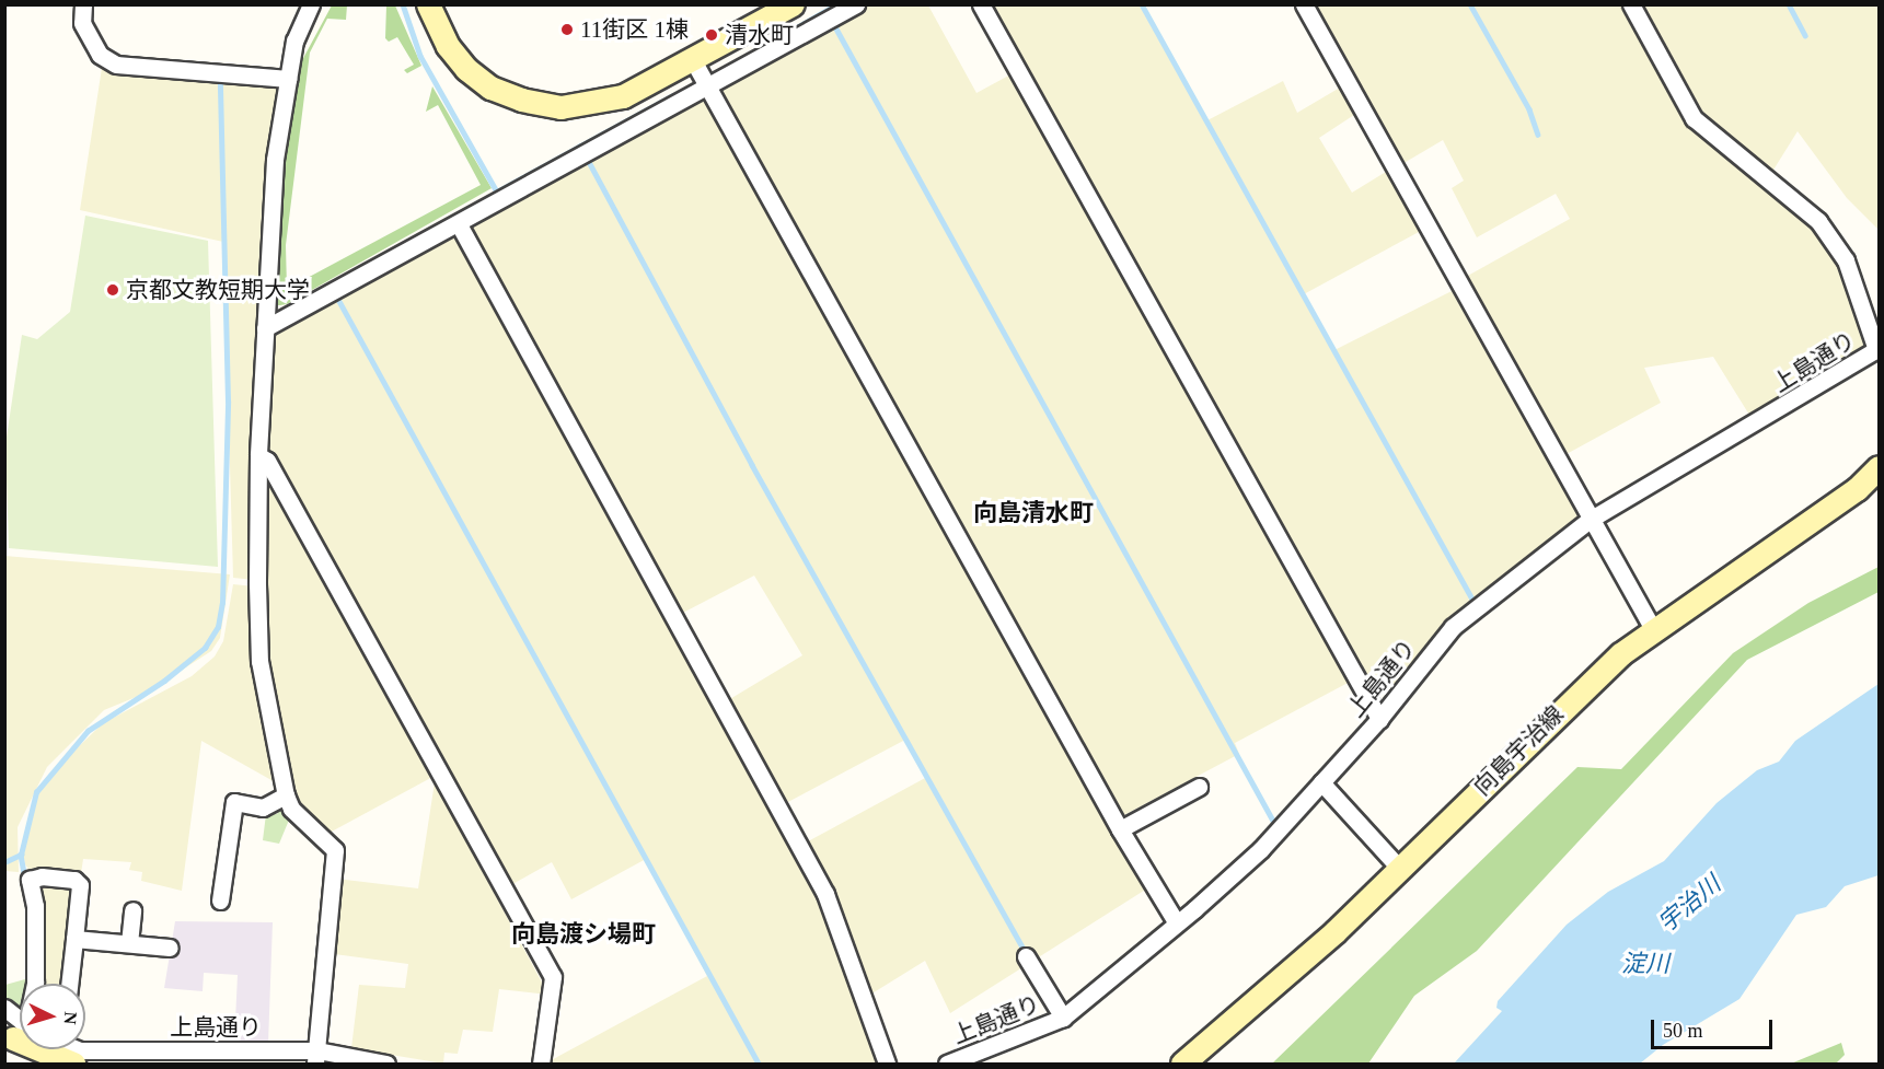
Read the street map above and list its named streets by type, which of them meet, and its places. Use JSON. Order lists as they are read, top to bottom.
{
  "streets": {
    "main road": ["向島宇治線"],
    "street": ["上島通り"]
  },
  "districts": ["向島清水町", "向島渡シ場町"],
  "water": ["宇治川", "淀川"],
  "places": ["11街区 1棟", "清水町", "京都文教短期大学"],
  "scale_bar": "50 m",
  "north": "right"
}
